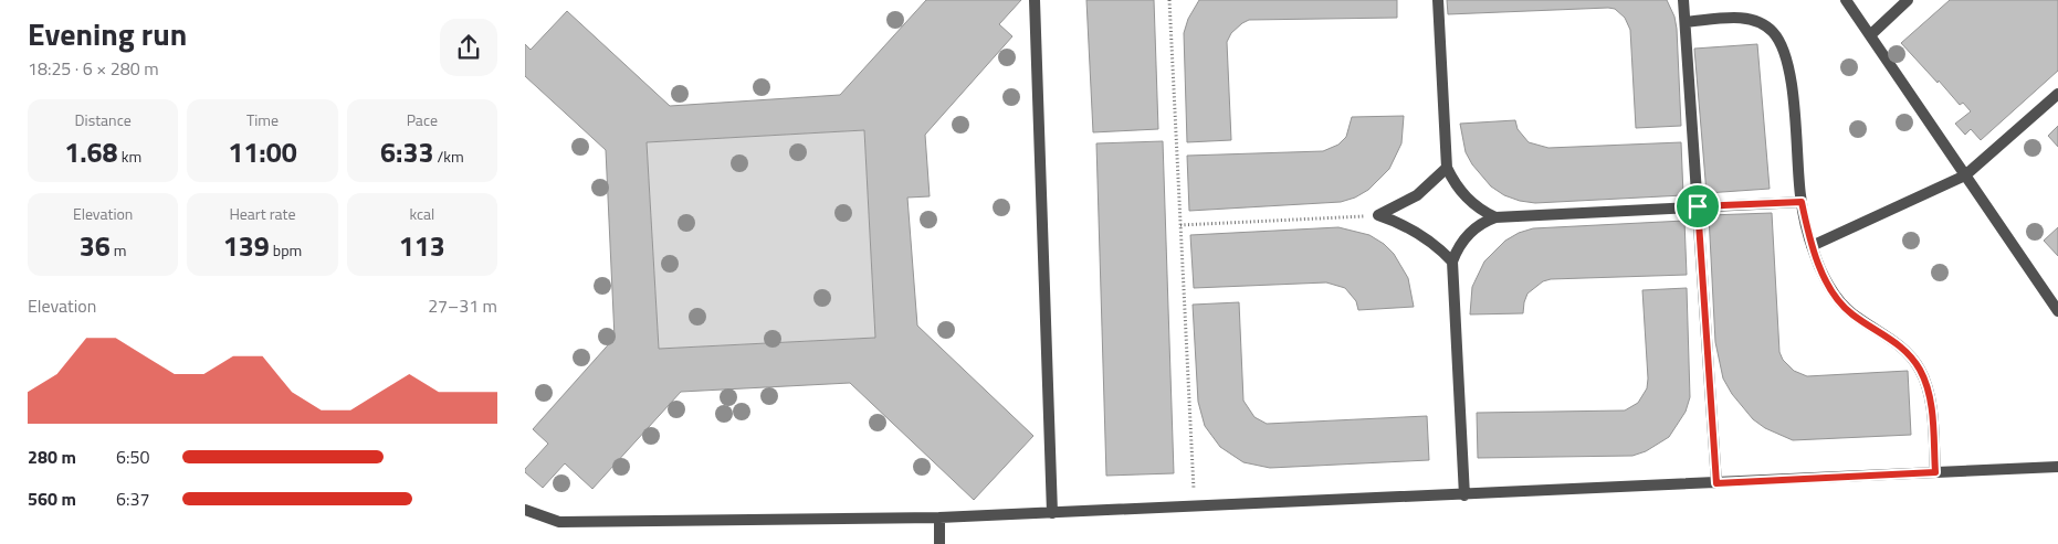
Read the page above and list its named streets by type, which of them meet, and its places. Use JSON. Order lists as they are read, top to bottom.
{
  "page": {
    "heading": ["Evening run", "18:25 · 6 × 280 m"],
    "stats": [
      ["Distance", "1.68 km"],
      ["Time", "11:00"],
      ["Pace", "6:33 /km"],
      ["Elevation", "36 m"],
      ["Heart rate", "139 bpm"],
      ["kcal", "113"]
    ],
    "chart": ["Elevation", "27–31 m"],
    "list": [
      {
        "name": "280 m",
        "note": "6:50"
      },
      {
        "name": "560 m",
        "note": "6:37"
      }
    ]
  }
}
